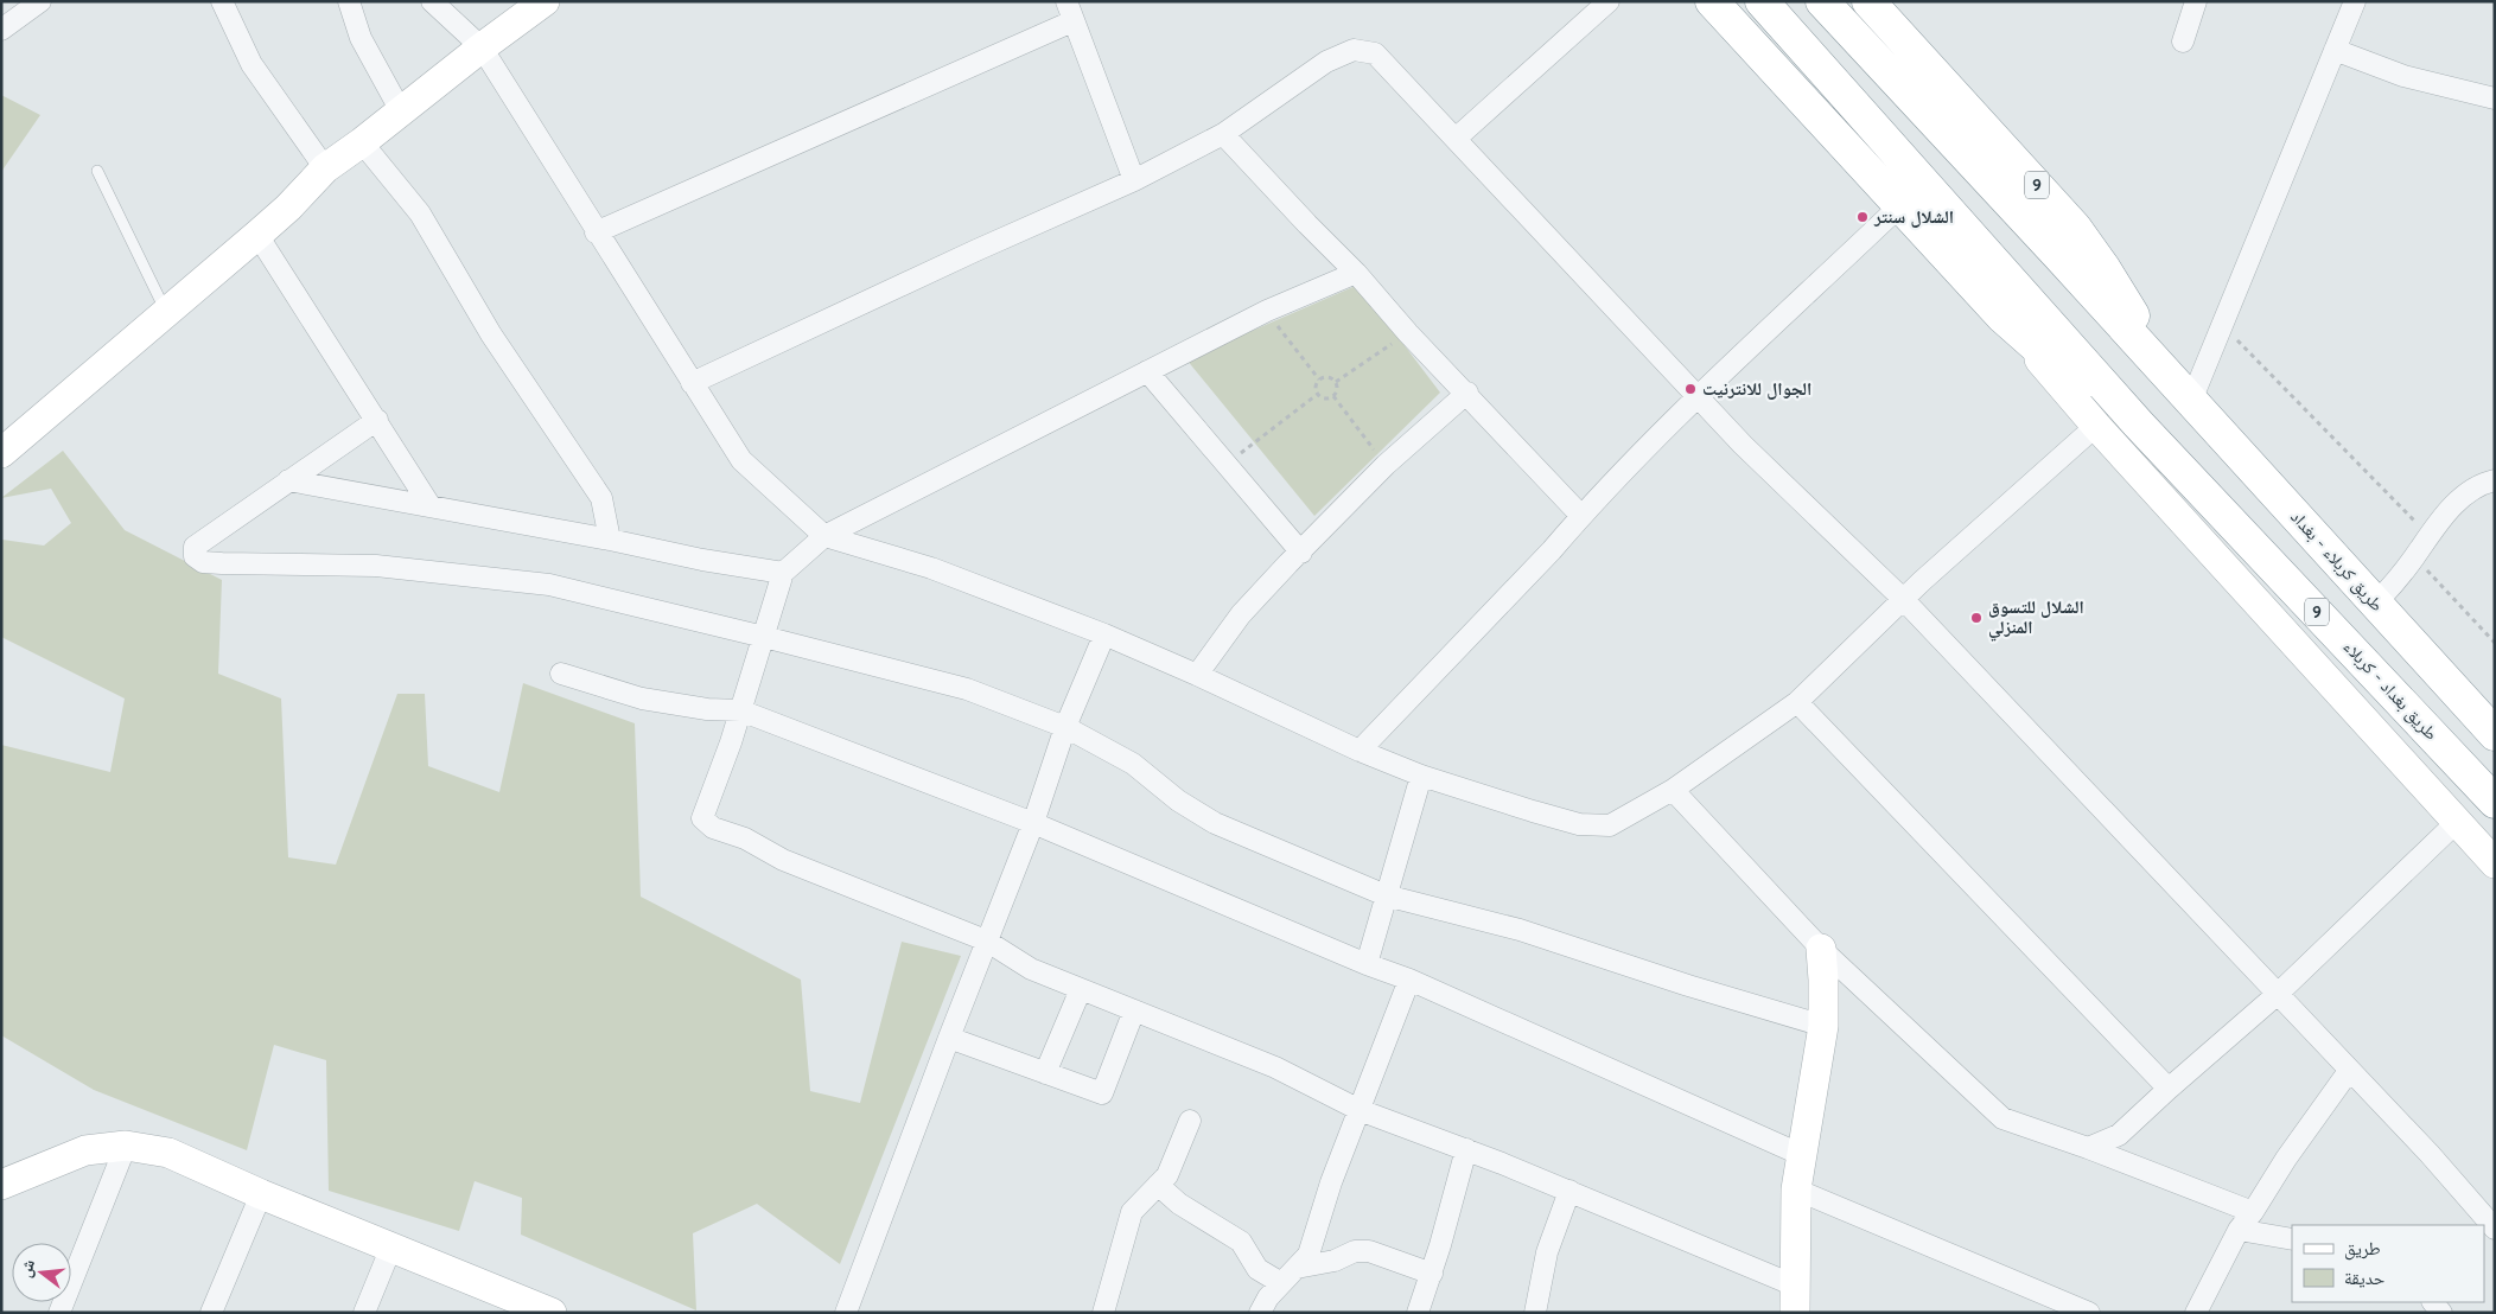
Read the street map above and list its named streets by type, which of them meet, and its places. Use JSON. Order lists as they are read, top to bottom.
{
  "streets": {
    "highway": ["9", "طريق كربلاء - بغداد", "طريق بغداد - كربلاء"]
  },
  "crossings": [
    ["9", "طريق كربلاء - بغداد"],
    ["9", "طريق بغداد - كربلاء"]
  ],
  "places": ["الشلال سنتر", "الجوال للانترنيت", "الشلال للتسوق المنزلي"],
  "legend": ["طريق", "حديقة"],
  "north": "left"
}
